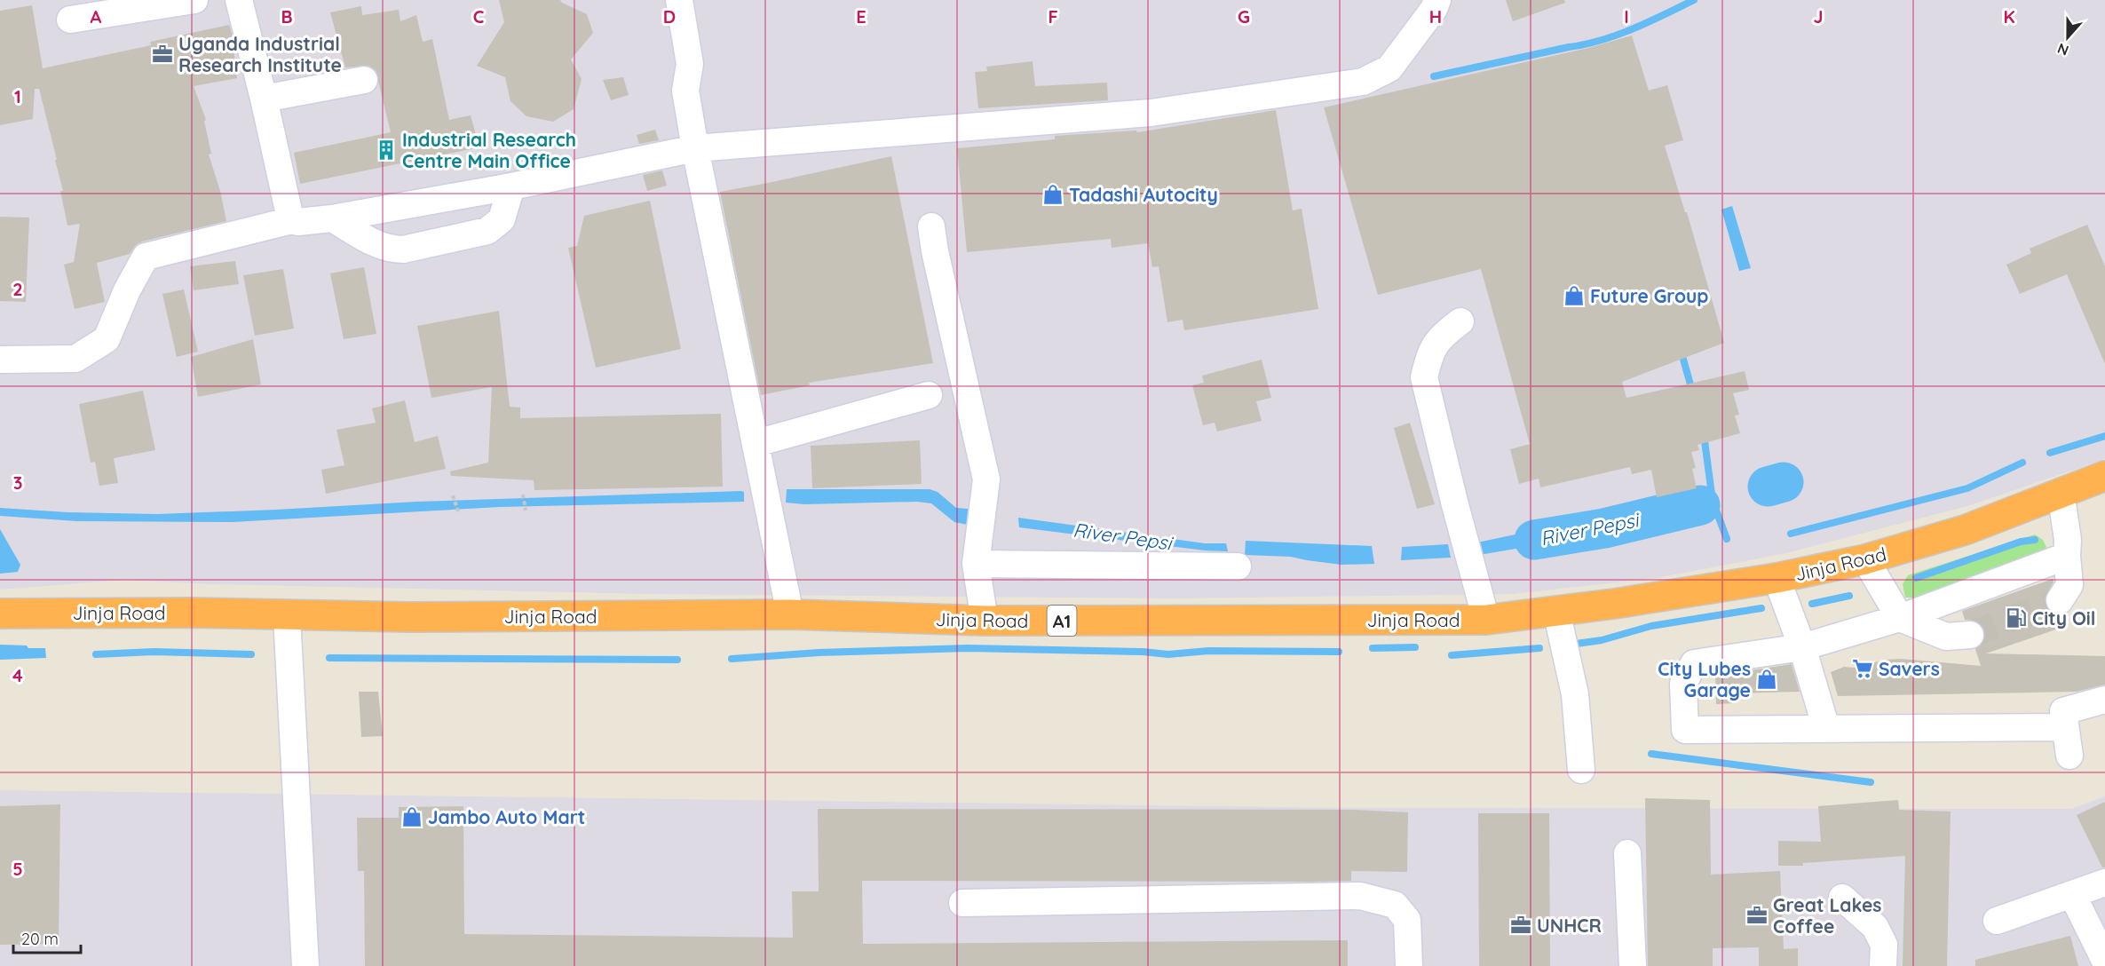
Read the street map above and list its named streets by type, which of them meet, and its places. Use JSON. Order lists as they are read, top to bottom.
{
  "streets": {
    "highway": ["Jinja Road", "A1"]
  },
  "water": ["River Pepsi"],
  "places": {
    "office": ["Uganda Industrial Research Institute", "Great Lakes Coffee", "UNHCR"],
    "building": ["Industrial Research Centre Main Office"],
    "shop": [
      "Tadashi Autocity",
      "Future Group",
      "City Lubes Garage",
      "Jambo Auto Mart"
    ],
    "fuel station": ["City Oil"],
    "supermarket": ["Savers"]
  },
  "scale_bar": "20 m",
  "north": "bottom",
  "grid": {
    "columns": [
      "A",
      "B",
      "C",
      "D",
      "E",
      "F",
      "G",
      "H",
      "I",
      "J",
      "K"
    ],
    "rows": [
      "1",
      "2",
      "3",
      "4",
      "5"
    ]
  }
}
